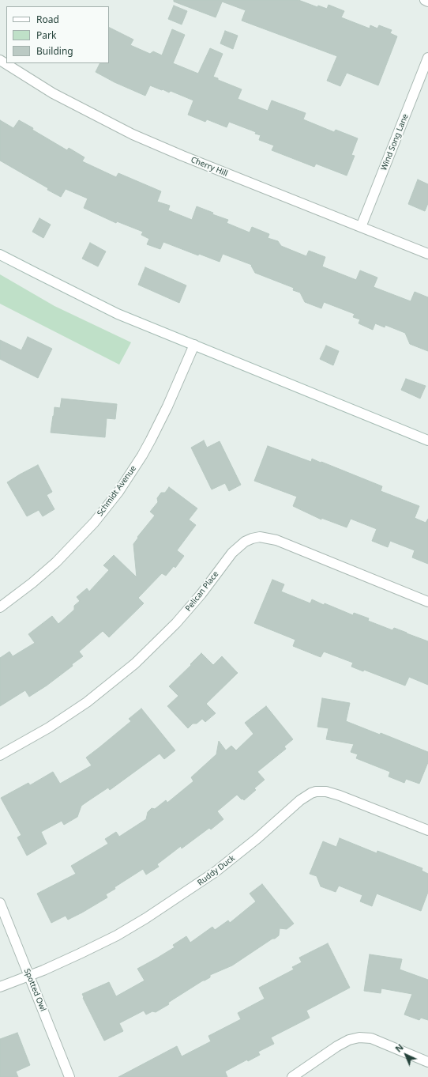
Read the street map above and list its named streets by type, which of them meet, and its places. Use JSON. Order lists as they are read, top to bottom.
{
  "streets": {
    "street": [
      "Wind Song Lane",
      "Cherry Hill",
      "Schmidt Avenue",
      "Pelican Place",
      "Ruddy Duck",
      "Spotted Owl"
    ]
  },
  "crossings": [
    ["Wind Song Lane", "Cherry Hill"],
    ["Ruddy Duck", "Spotted Owl"]
  ],
  "legend": ["Road", "Park", "Building"],
  "north": "top left"
}
